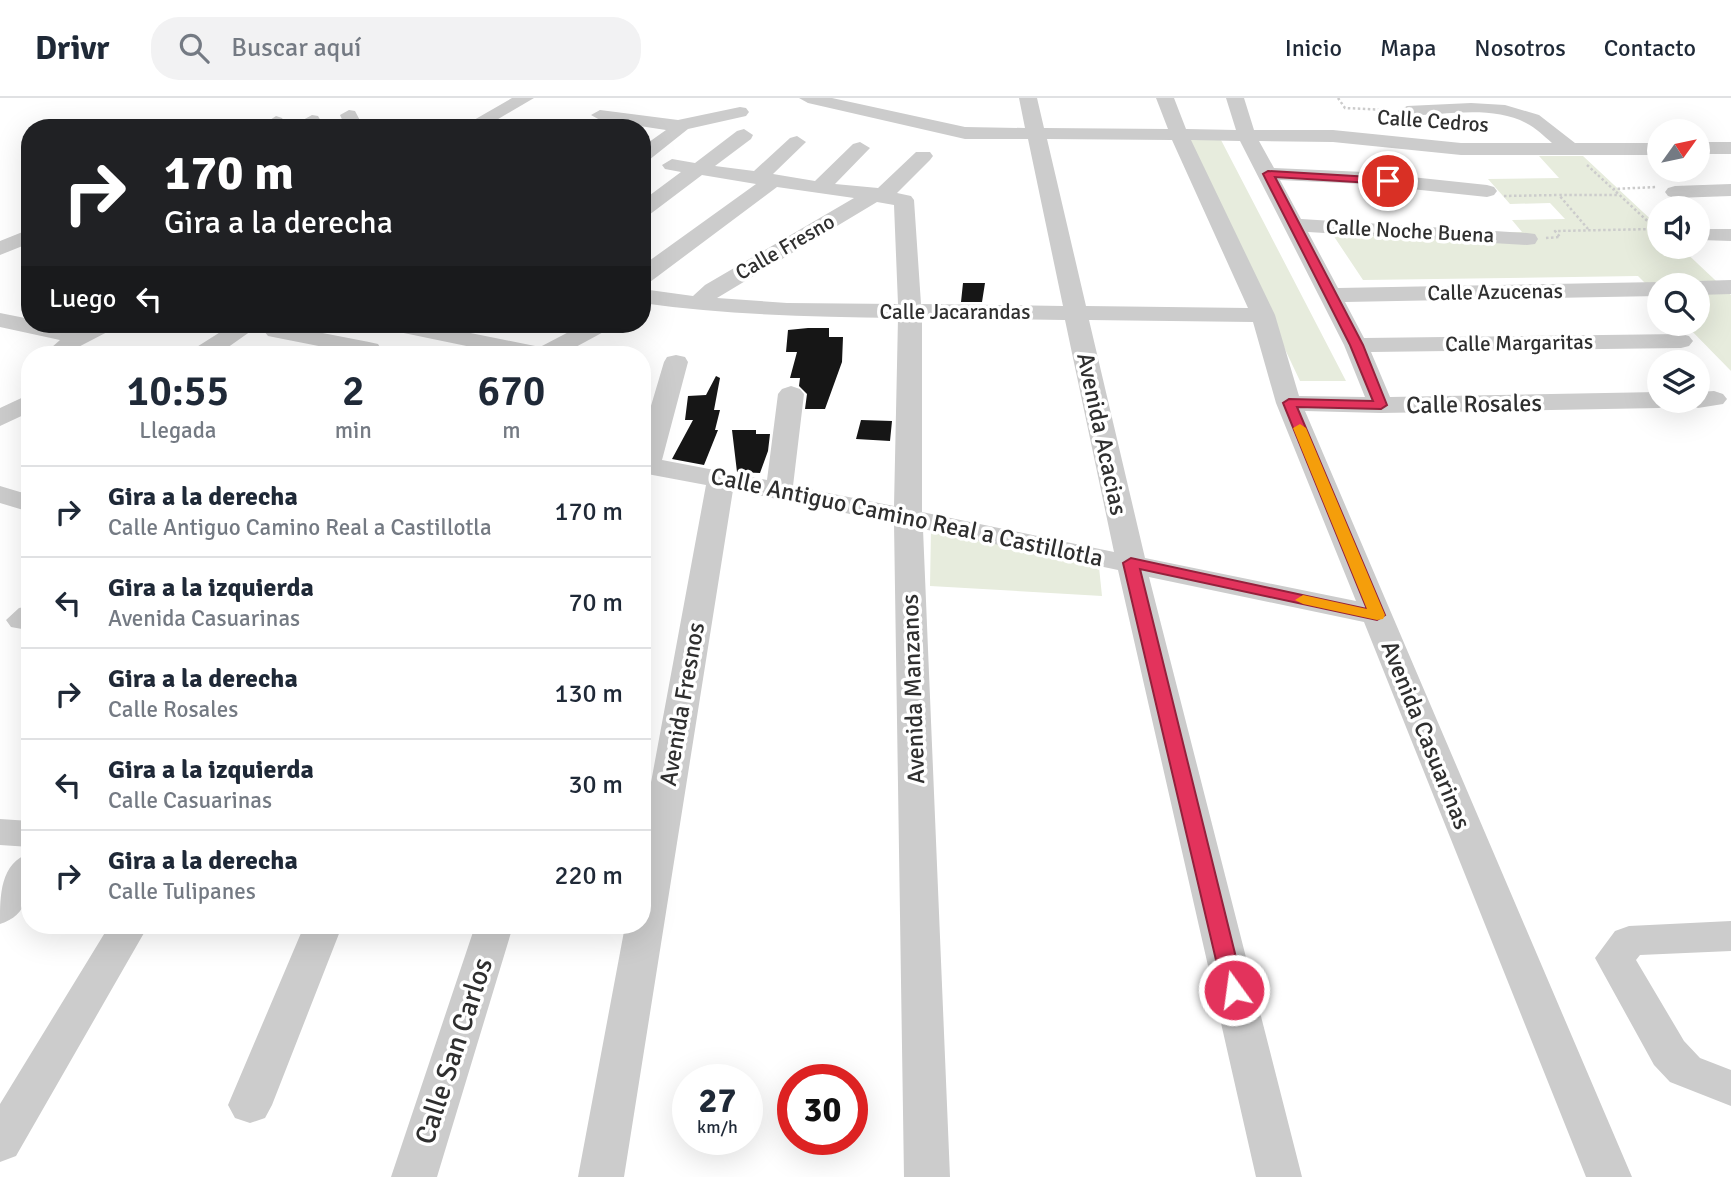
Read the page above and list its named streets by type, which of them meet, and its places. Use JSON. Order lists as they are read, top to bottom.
{
  "streets": {
    "street": [
      "Calle Cedros",
      "Calle Noche Buena",
      "Calle Fresno",
      "Calle Azucenas",
      "Calle Jacarandas",
      "Calle Margaritas",
      "Calle Rosales",
      "Avenida Acacias",
      "Calle Antiguo Camino Real a Castillotla",
      "Avenida Manzanos",
      "Avenida Fresnos",
      "Avenida Casuarinas",
      "Calle San Carlos"
    ]
  },
  "crossings": [
    ["Calle Cedros", "Avenida Acacias"],
    ["Calle Cedros", "Avenida Casuarinas"],
    ["Calle Fresno", "Calle Jacarandas"],
    ["Calle Fresno", "Avenida Manzanos"],
    ["Calle Jacarandas", "Avenida Acacias"],
    ["Calle Jacarandas", "Avenida Manzanos"],
    ["Calle Jacarandas", "Avenida Casuarinas"],
    ["Calle Rosales", "Avenida Casuarinas"],
    ["Avenida Acacias", "Calle Antiguo Camino Real a Castillotla"],
    ["Calle Antiguo Camino Real a Castillotla", "Avenida Manzanos"],
    ["Calle Antiguo Camino Real a Castillotla", "Avenida Fresnos"],
    ["Calle Antiguo Camino Real a Castillotla", "Avenida Casuarinas"]
  ],
  "north": "top right",
  "page": {
    "header": "Drivr",
    "search": "Buscar aquí",
    "nav": [
      "Inicio",
      "Mapa",
      "Nosotros",
      "Contacto"
    ],
    "turn": ["170 m", "Gira a la derecha"],
    "then": "Luego",
    "eta": [
      "10:55",
      "Llegada",
      "2",
      "min",
      "670",
      "m"
    ],
    "list": [
      {
        "name": "Gira a la derecha",
        "note": "Calle Antiguo Camino Real a Castillotla",
        "value": "170 m"
      },
      {
        "name": "Gira a la izquierda",
        "note": "Avenida Casuarinas",
        "value": "70 m"
      },
      {
        "name": "Gira a la derecha",
        "note": "Calle Rosales",
        "value": "130 m"
      },
      {
        "name": "Gira a la izquierda",
        "note": "Calle Casuarinas",
        "value": "30 m"
      },
      {
        "name": "Gira a la derecha",
        "note": "Calle Tulipanes",
        "value": "220 m"
      }
    ],
    "speed": "27 km/h",
    "limit": "30"
  }
}
